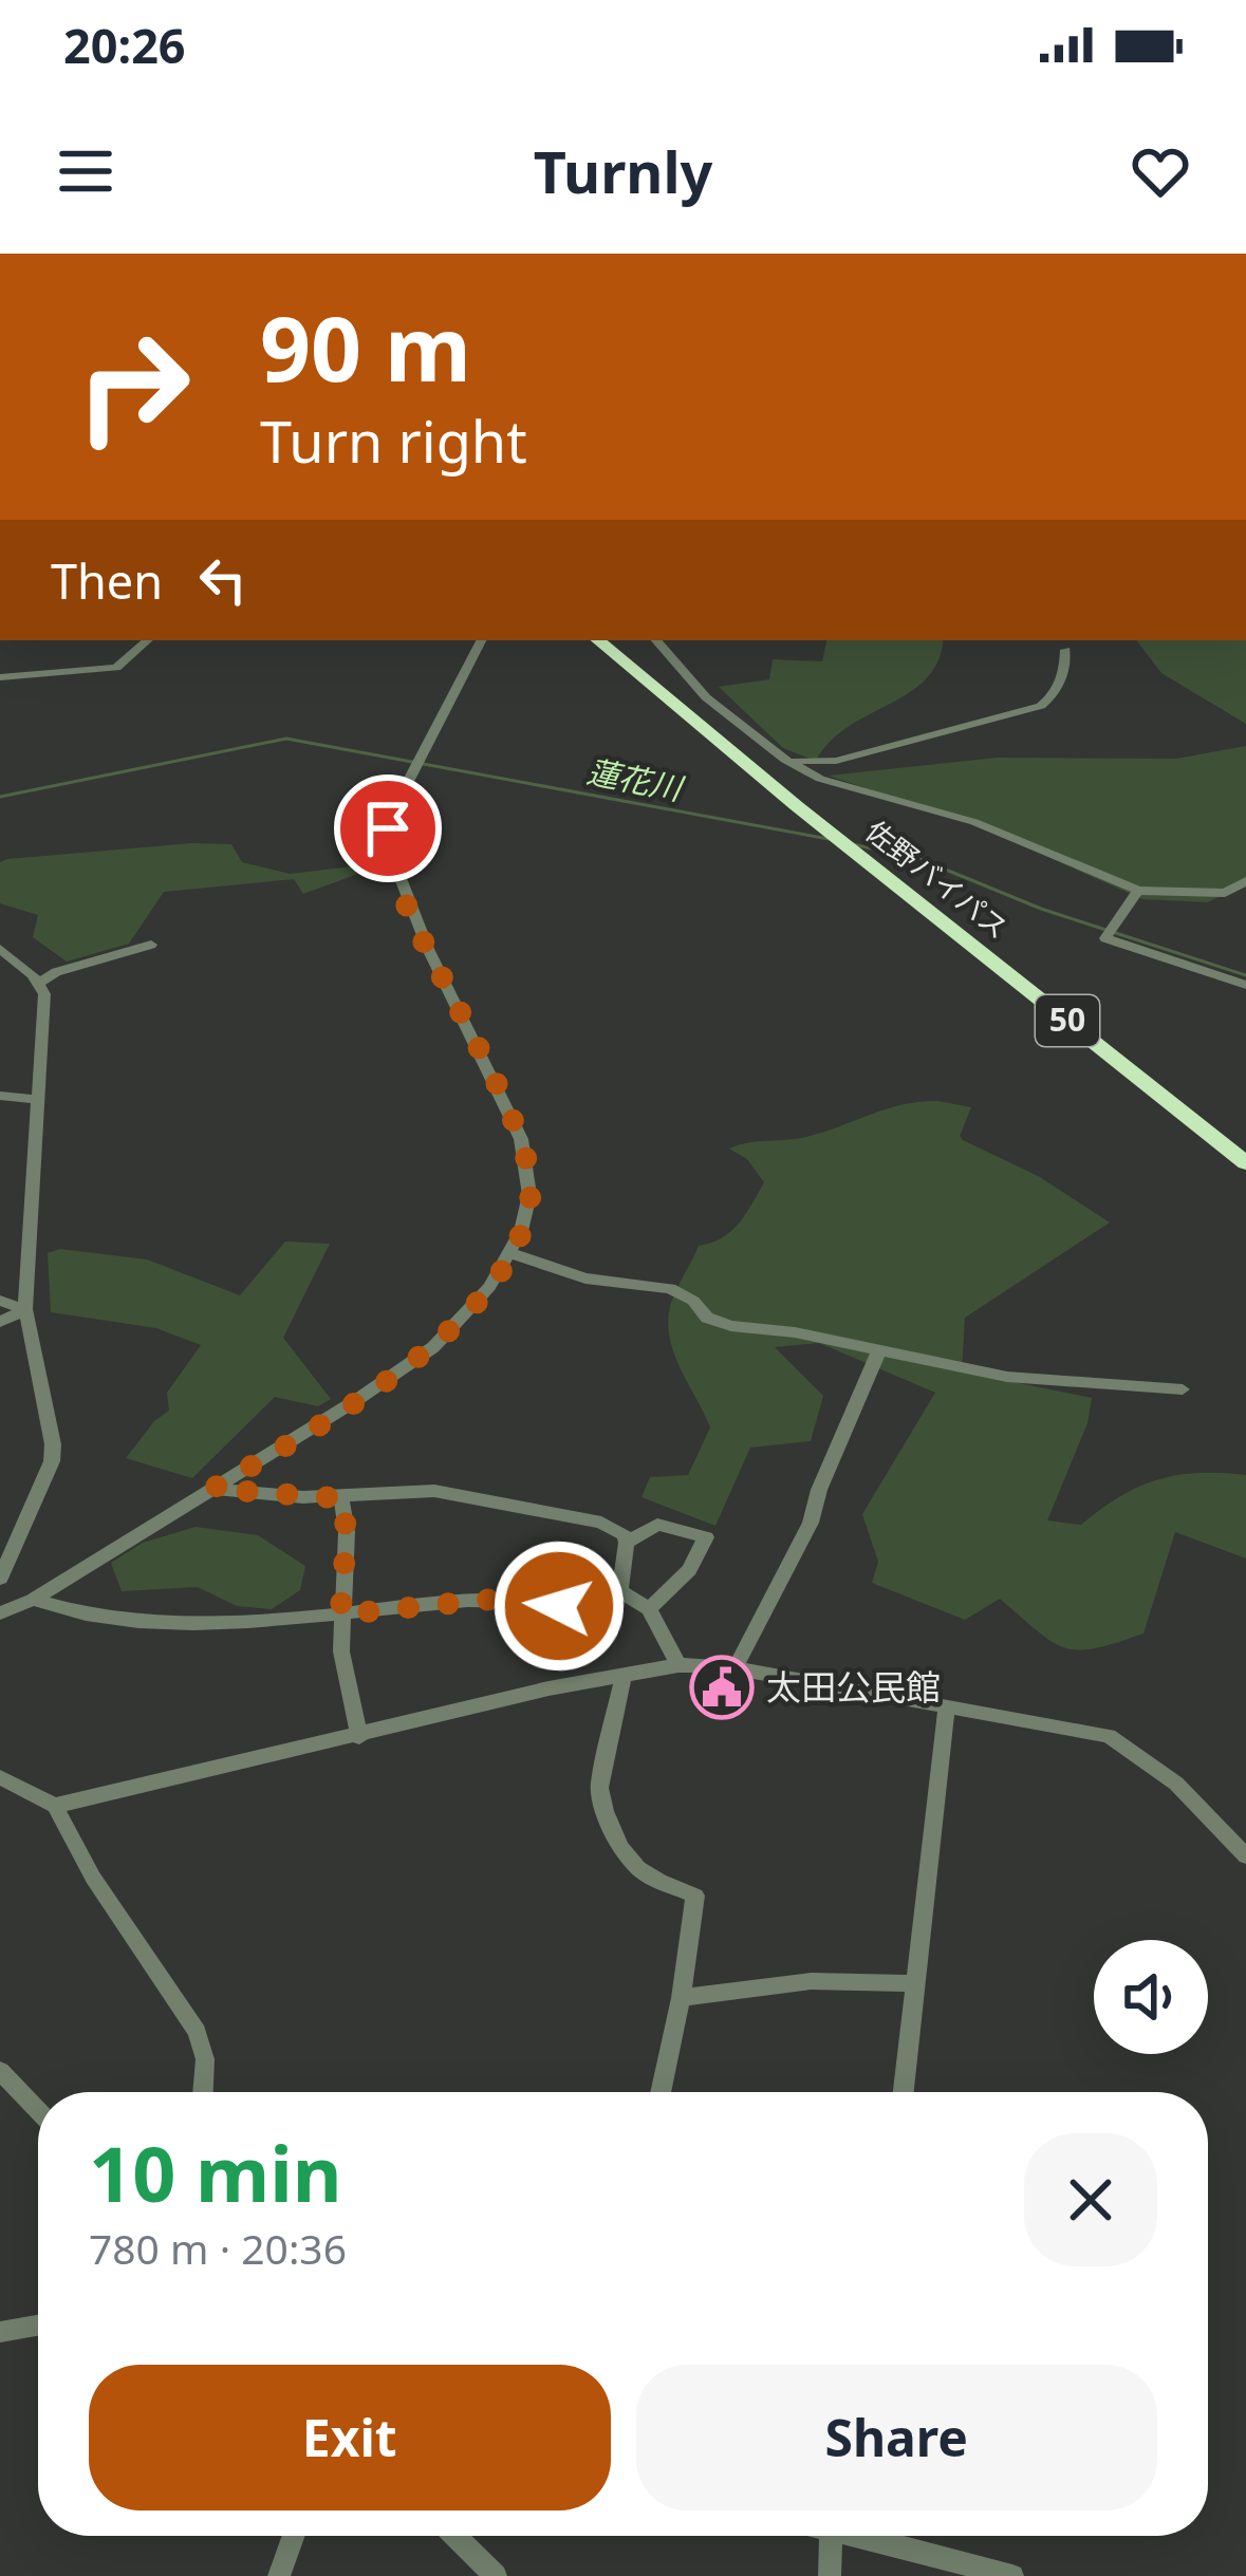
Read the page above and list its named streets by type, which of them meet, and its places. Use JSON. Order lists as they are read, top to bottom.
{
  "streets": {
    "highway": ["佐野バイパス", "50"]
  },
  "water": ["蓮花川"],
  "places": {
    "public building": ["太田公民館"]
  },
  "page": {
    "status": "20:26",
    "header": "Turnly",
    "turn": ["90 m", "Turn right"],
    "then": "Then",
    "heading": ["10 min", "780 m · 20:36"],
    "buttons": ["Exit", "Share"]
  }
}
